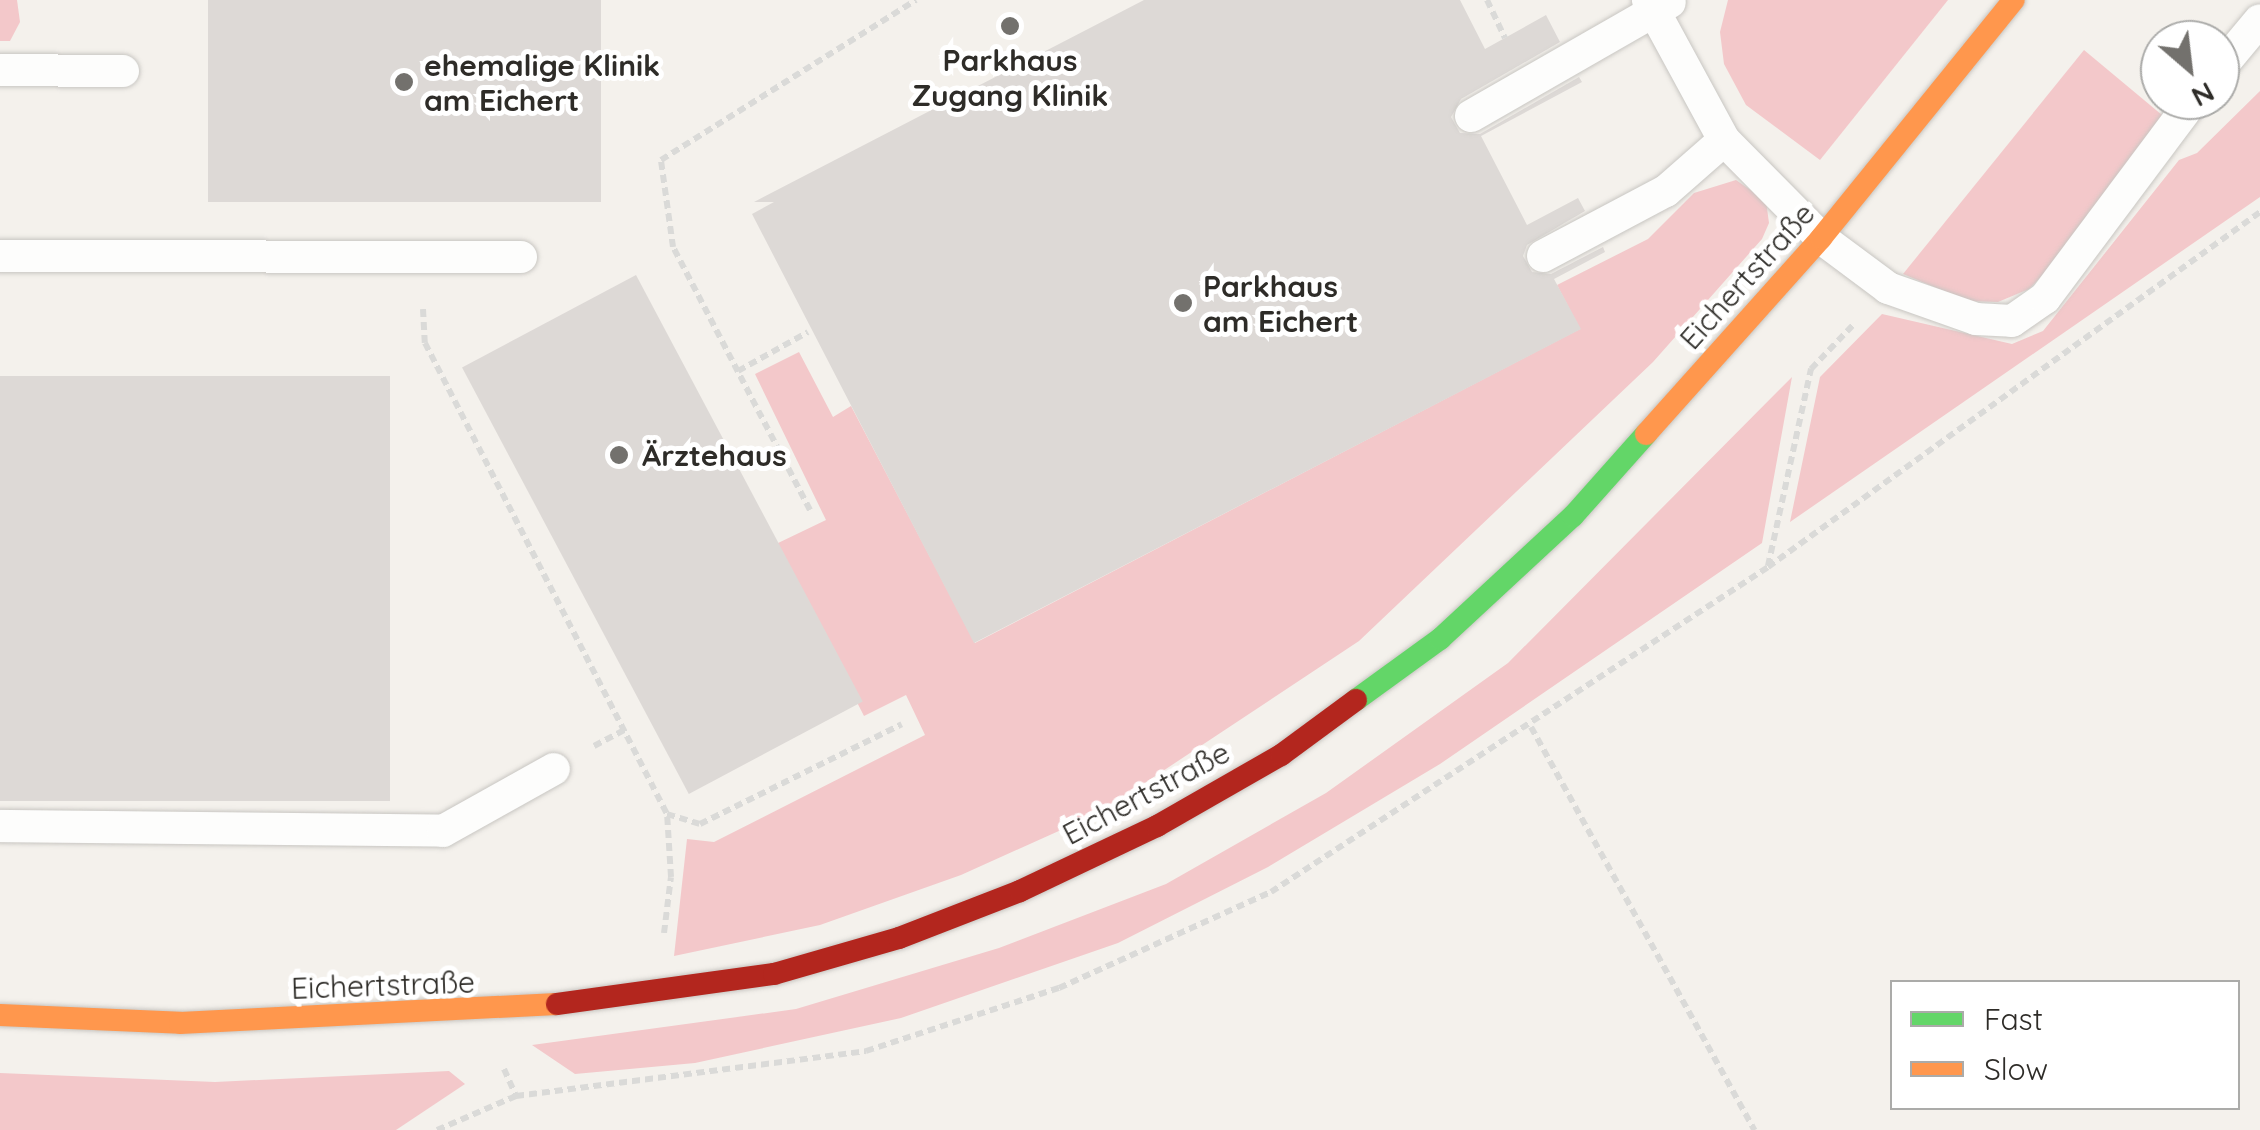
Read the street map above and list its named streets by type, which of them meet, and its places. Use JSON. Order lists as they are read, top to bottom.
{
  "streets": {
    "street": ["Eichertstraße"]
  },
  "places": [
    "Parkhaus Zugang Klinik",
    "ehemalige Klinik am Eichert",
    "Parkhaus am Eichert",
    "Ärztehaus"
  ],
  "legend": ["Fast", "Slow"],
  "north": "bottom right"
}
